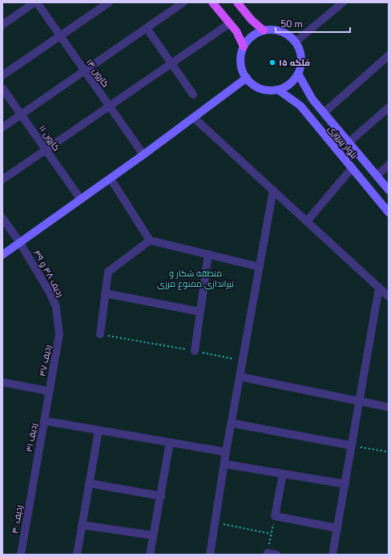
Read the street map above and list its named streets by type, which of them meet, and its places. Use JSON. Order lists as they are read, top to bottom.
{
  "streets": {
    "main road": ["بلوار پیروزی"],
    "street": [
      "کارون ۱۳",
      "کارون ۱۱",
      "ردیف ۳۸ و ۳۹",
      "ردیف ۳۷",
      "ردیف ۳۱",
      "ردیف ۳۰"
    ]
  },
  "crossings": [
    ["ردیف ۳۸ و ۳۹", "ردیف ۳۷"],
    ["ردیف ۳۷", "ردیف ۳۱"],
    ["ردیف ۳۱", "ردیف ۳۰"]
  ],
  "parks": ["منطقه شکار و تیراندازی ممنوع مرزی"],
  "places": ["فلکه ۱۵"],
  "scale_bar": "50 m"
}
